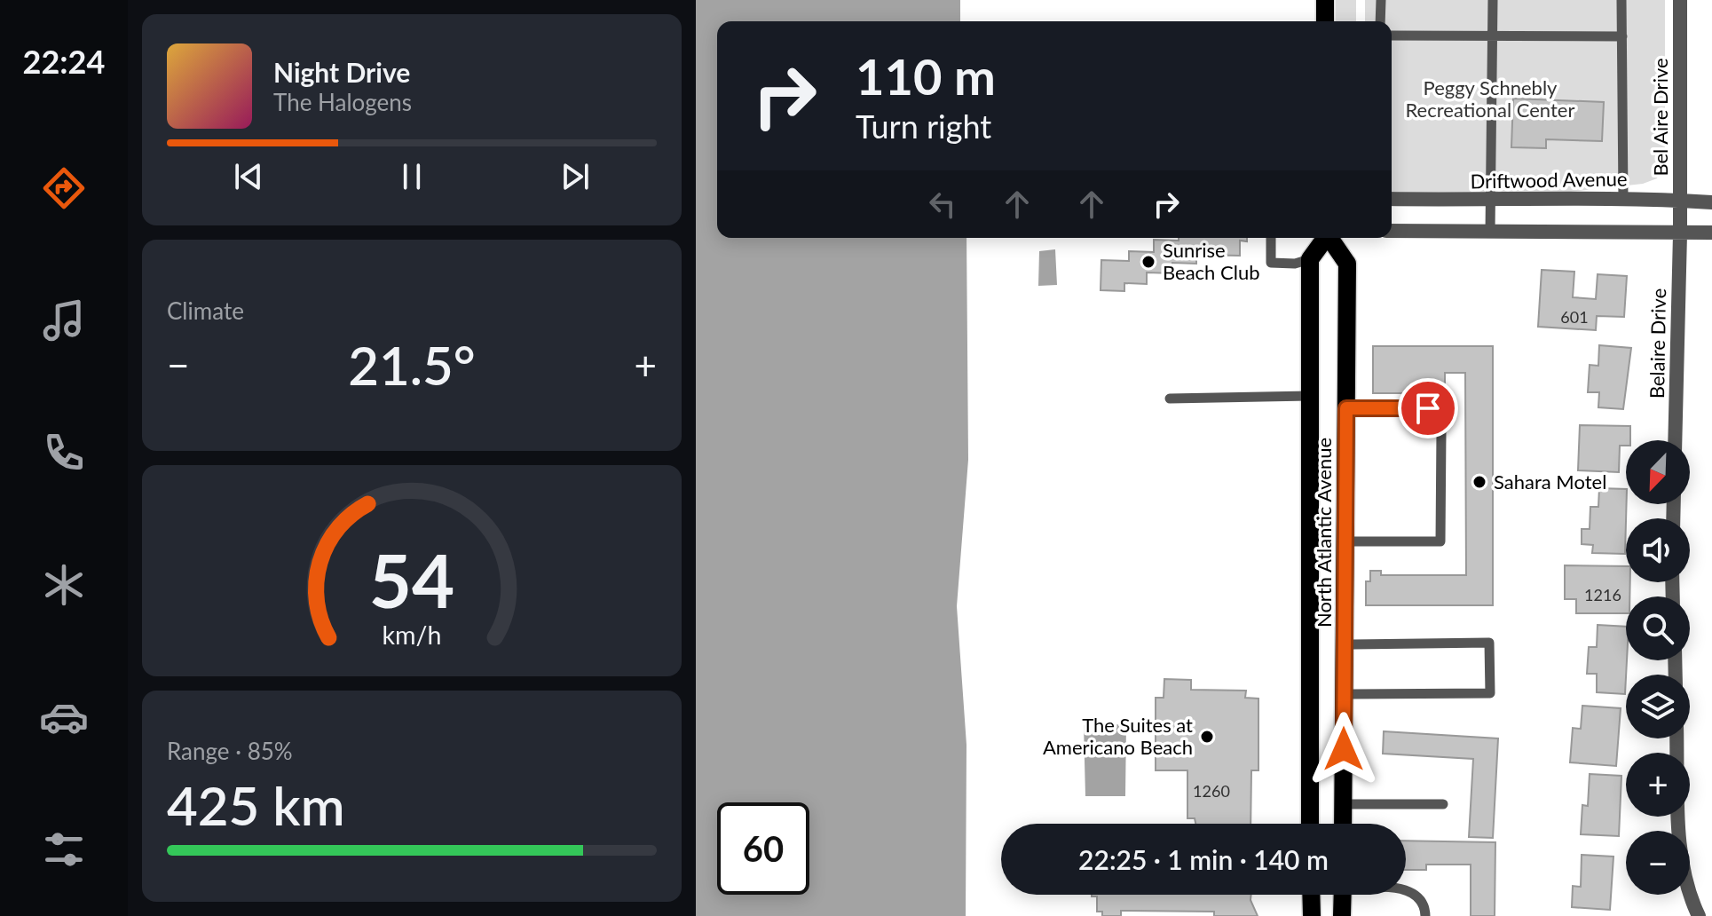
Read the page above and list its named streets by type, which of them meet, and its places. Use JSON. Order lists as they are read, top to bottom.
{
  "streets": {
    "main road": ["North Atlantic Avenue"],
    "street": ["Bel Aire Drive", "Driftwood Avenue", "Belaire Drive"]
  },
  "crossings": [
    ["Bel Aire Drive", "Driftwood Avenue"],
    ["Bel Aire Drive", "Belaire Drive"]
  ],
  "parks": ["Peggy Schnebly Recreational Center"],
  "places": ["Sunrise Beach Club", "Sahara Motel", "The Suites at Americano Beach"],
  "house_numbers": ["601", "1216", "1260"],
  "north": "bottom left",
  "page": {
    "tabs": "22:24",
    "turn": ["110 m", "Turn right"],
    "song": ["Night Drive", "The Halogens"],
    "tile": [
      "Climate",
      ["Range · 85%", "425 km"]
    ],
    "heat": ["−", "21.5°", "+"],
    "map_buttons": ["+", "−"],
    "limit": "60",
    "trip": "22:25 · 1 min · 140 m",
    "gauge": ["54", "km/h"]
  }
}
